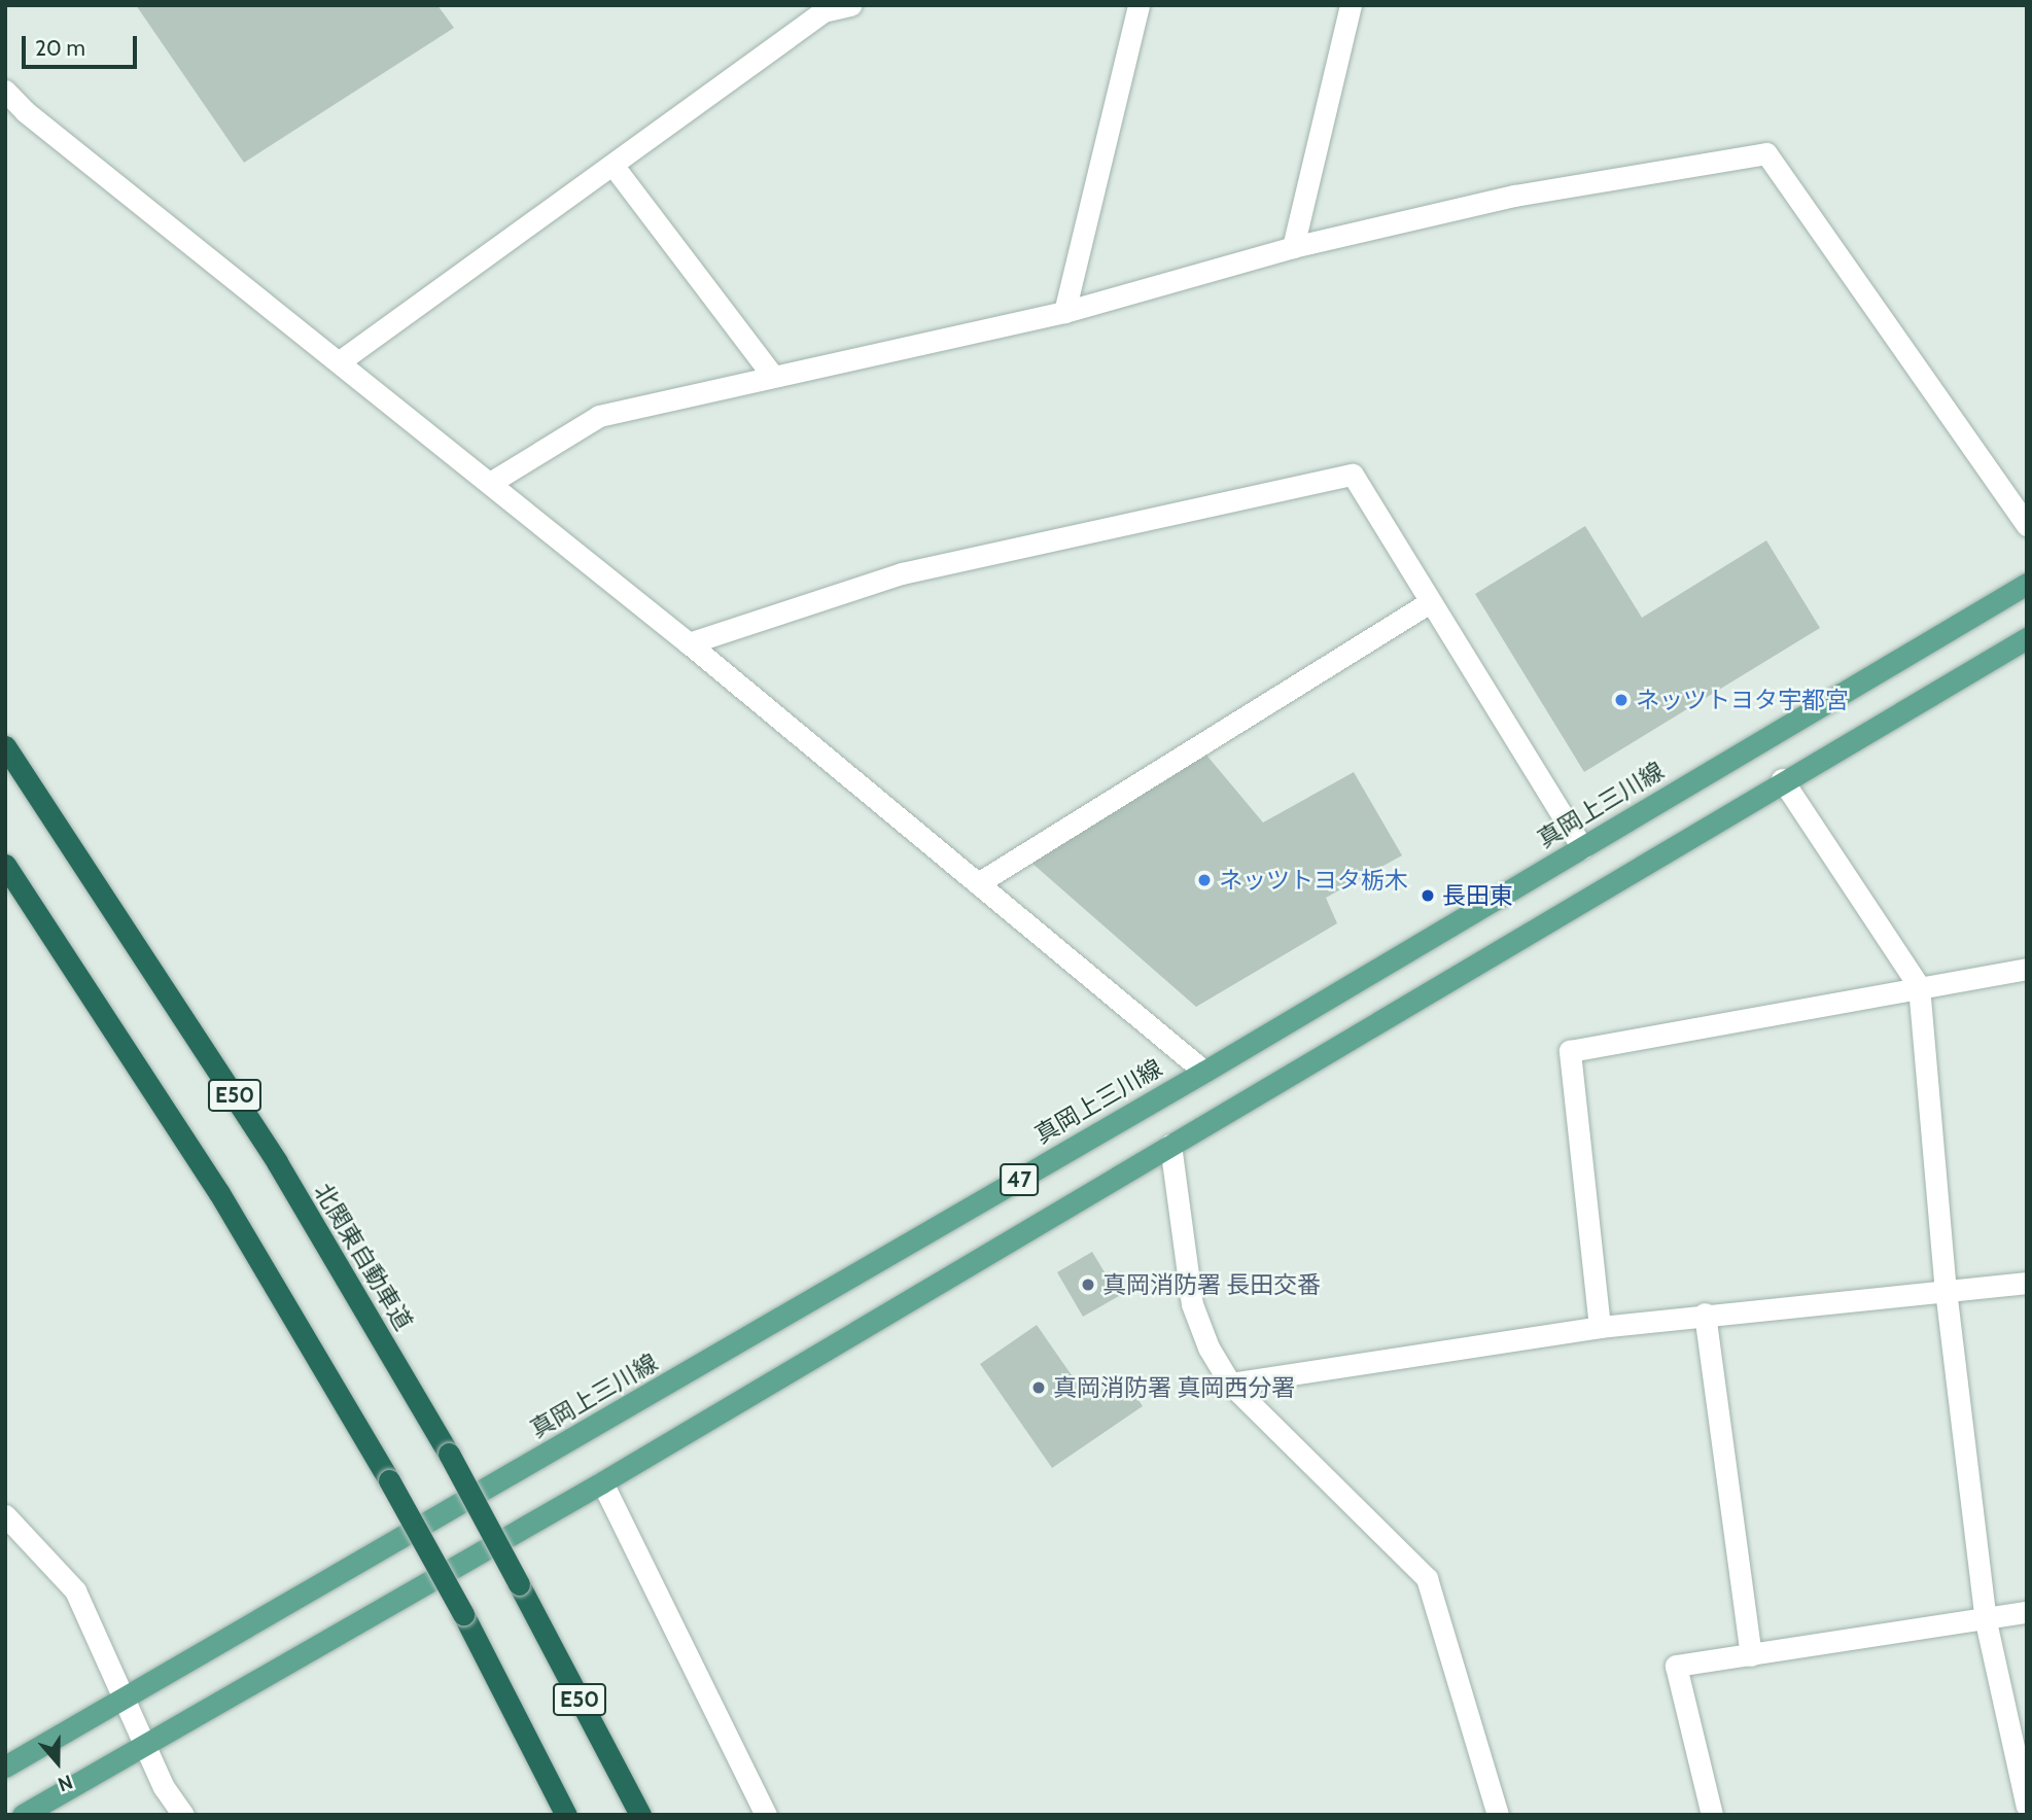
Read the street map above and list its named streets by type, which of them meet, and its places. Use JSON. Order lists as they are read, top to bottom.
{
  "streets": {
    "highway": ["E50", "北関東自動車道"],
    "main road": ["真岡上三川線", "47"]
  },
  "places": [
    "ネッツトヨタ宇都宮",
    "ネッツトヨタ栃木",
    "長田東",
    "真岡消防署 長田交番",
    "真岡消防署 真岡西分署"
  ],
  "scale_bar": "20 m",
  "north": "bottom"
}
